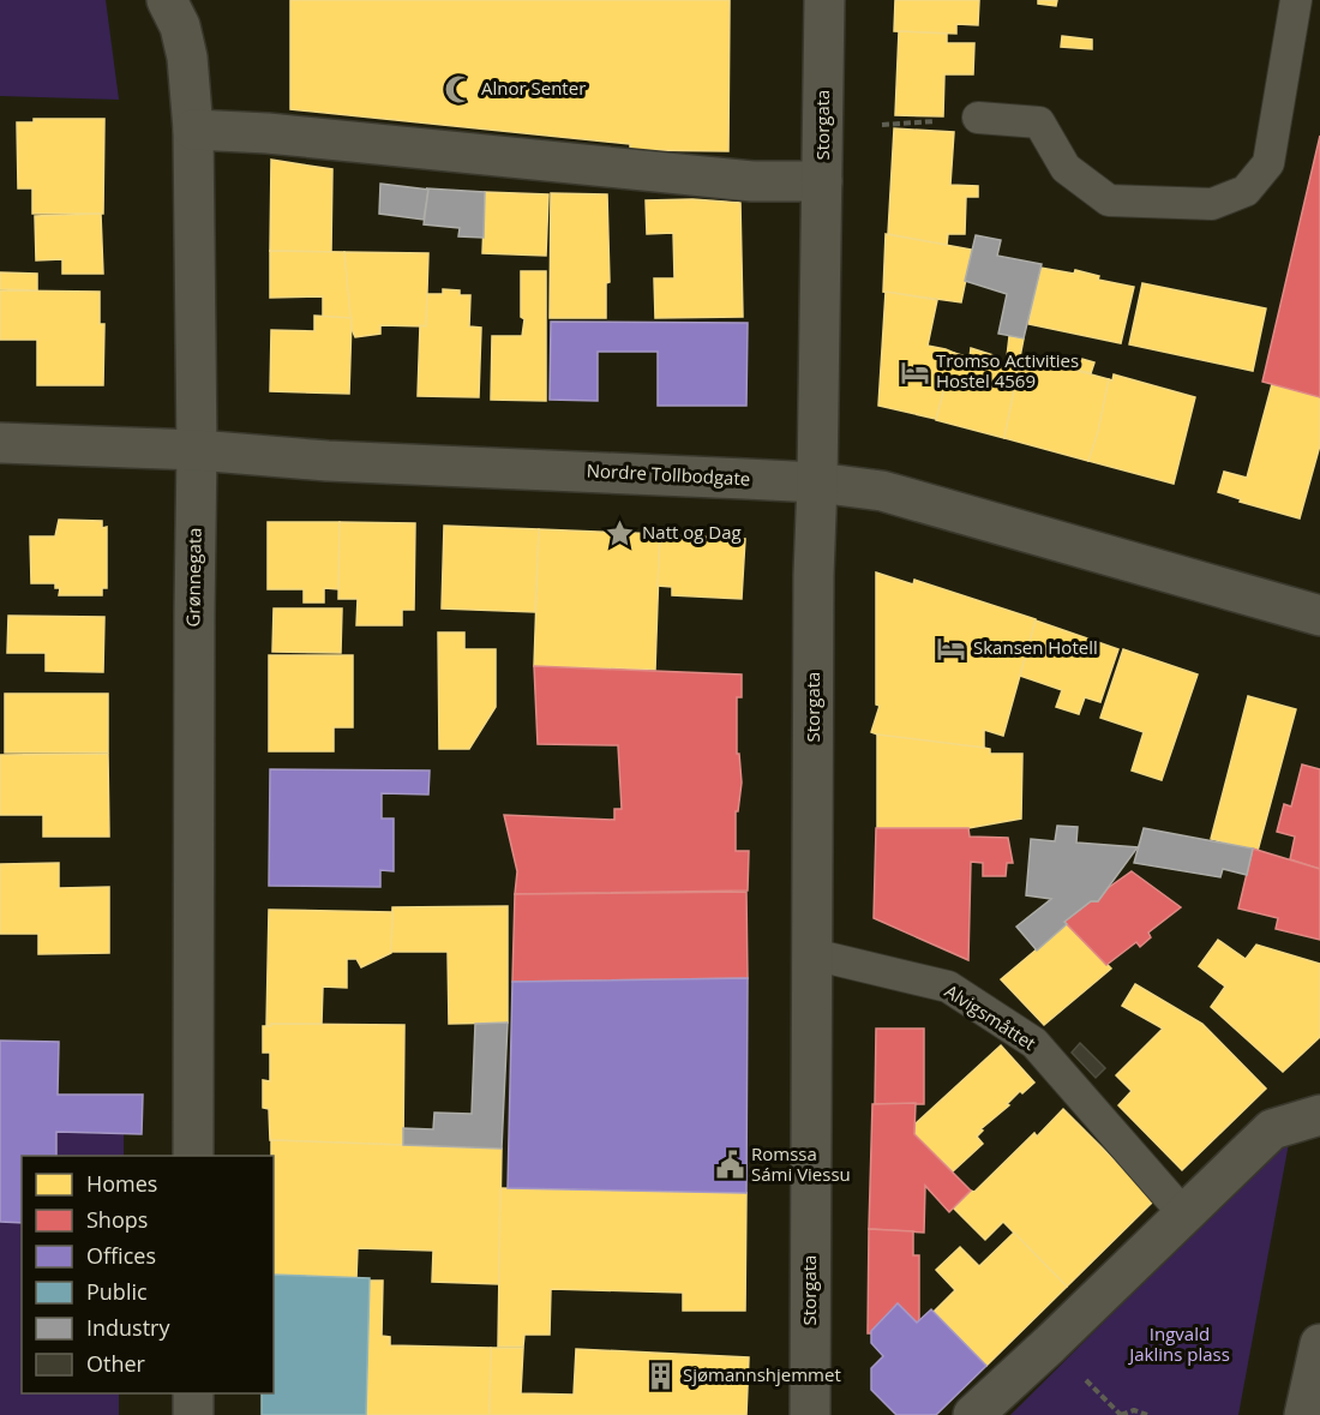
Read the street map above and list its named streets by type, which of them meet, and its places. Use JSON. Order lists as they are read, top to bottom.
{
  "streets": {
    "street": ["Storgata", "Nordre Tollbodgate", "Grønnegata"],
    "lane": ["Alvigsmåttet"]
  },
  "crossings": [
    ["Storgata", "Nordre Tollbodgate"],
    ["Storgata", "Alvigsmåttet"],
    ["Nordre Tollbodgate", "Grønnegata"]
  ],
  "parks": ["Ingvald Jaklins plass"],
  "places": {
    "mosque": ["Alnor Senter"],
    "hotel": ["Tromso Activities Hostel 4569", "Skansen Hotell"],
    "place": ["Natt og Dag"],
    "public building": ["Romssa Sámi Viessu"],
    "building": ["Sjømannshjemmet"]
  },
  "legend": [
    "Homes",
    "Shops",
    "Offices",
    "Public",
    "Industry",
    "Other"
  ]
}
